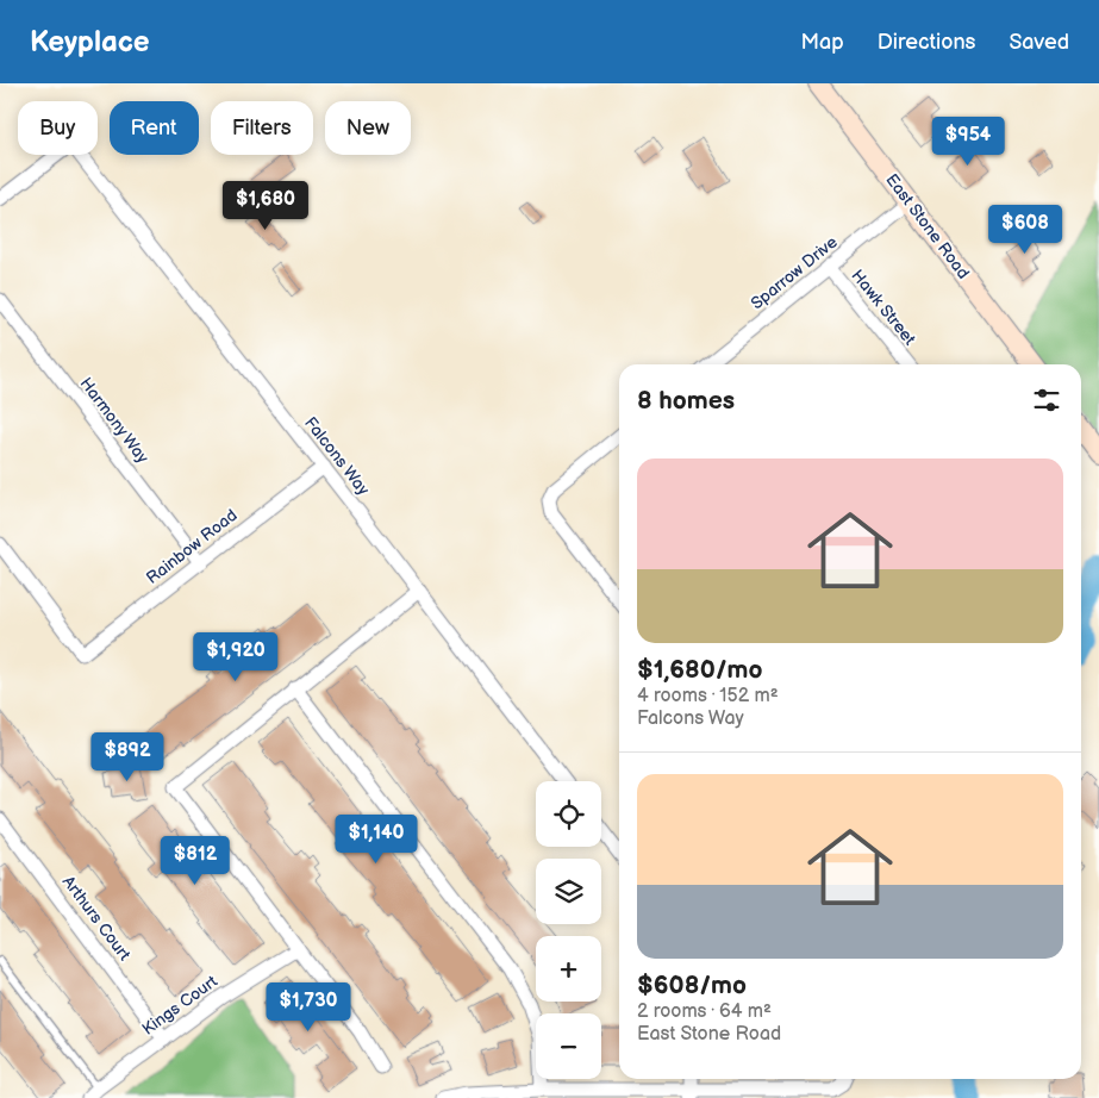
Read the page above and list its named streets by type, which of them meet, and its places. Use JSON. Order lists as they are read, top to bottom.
{
  "streets": {
    "main road": ["East Stone Road"],
    "street": [
      "Sparrow Drive",
      "Hawk Street",
      "Harmony Way",
      "Falcons Way",
      "Rainbow Road",
      "Arthurs Court",
      "Kings Court"
    ]
  },
  "crossings": [
    ["East Stone Road", "Sparrow Drive"],
    ["Sparrow Drive", "Hawk Street"],
    ["Harmony Way", "Rainbow Road"],
    ["Falcons Way", "Rainbow Road"],
    ["Arthurs Court", "Kings Court"]
  ],
  "page": {
    "header": "Keyplace",
    "nav": ["Map", "Directions", "Saved"],
    "chip": [
      "Buy",
      "Rent",
      "Filters",
      "New"
    ],
    "price": [
      "$954",
      "$1,680",
      "$608",
      "$1,920",
      "$892",
      "$1,140",
      "$812",
      "$1,730"
    ],
    "heading": "8 homes",
    "list": [
      {
        "name": "$1,680/mo",
        "note": "4 rooms · 152 m² · Falcons Way"
      },
      {
        "name": "$608/mo",
        "note": "2 rooms · 64 m² · East Stone Road"
      }
    ],
    "map_buttons": ["+", "−"]
  }
}
